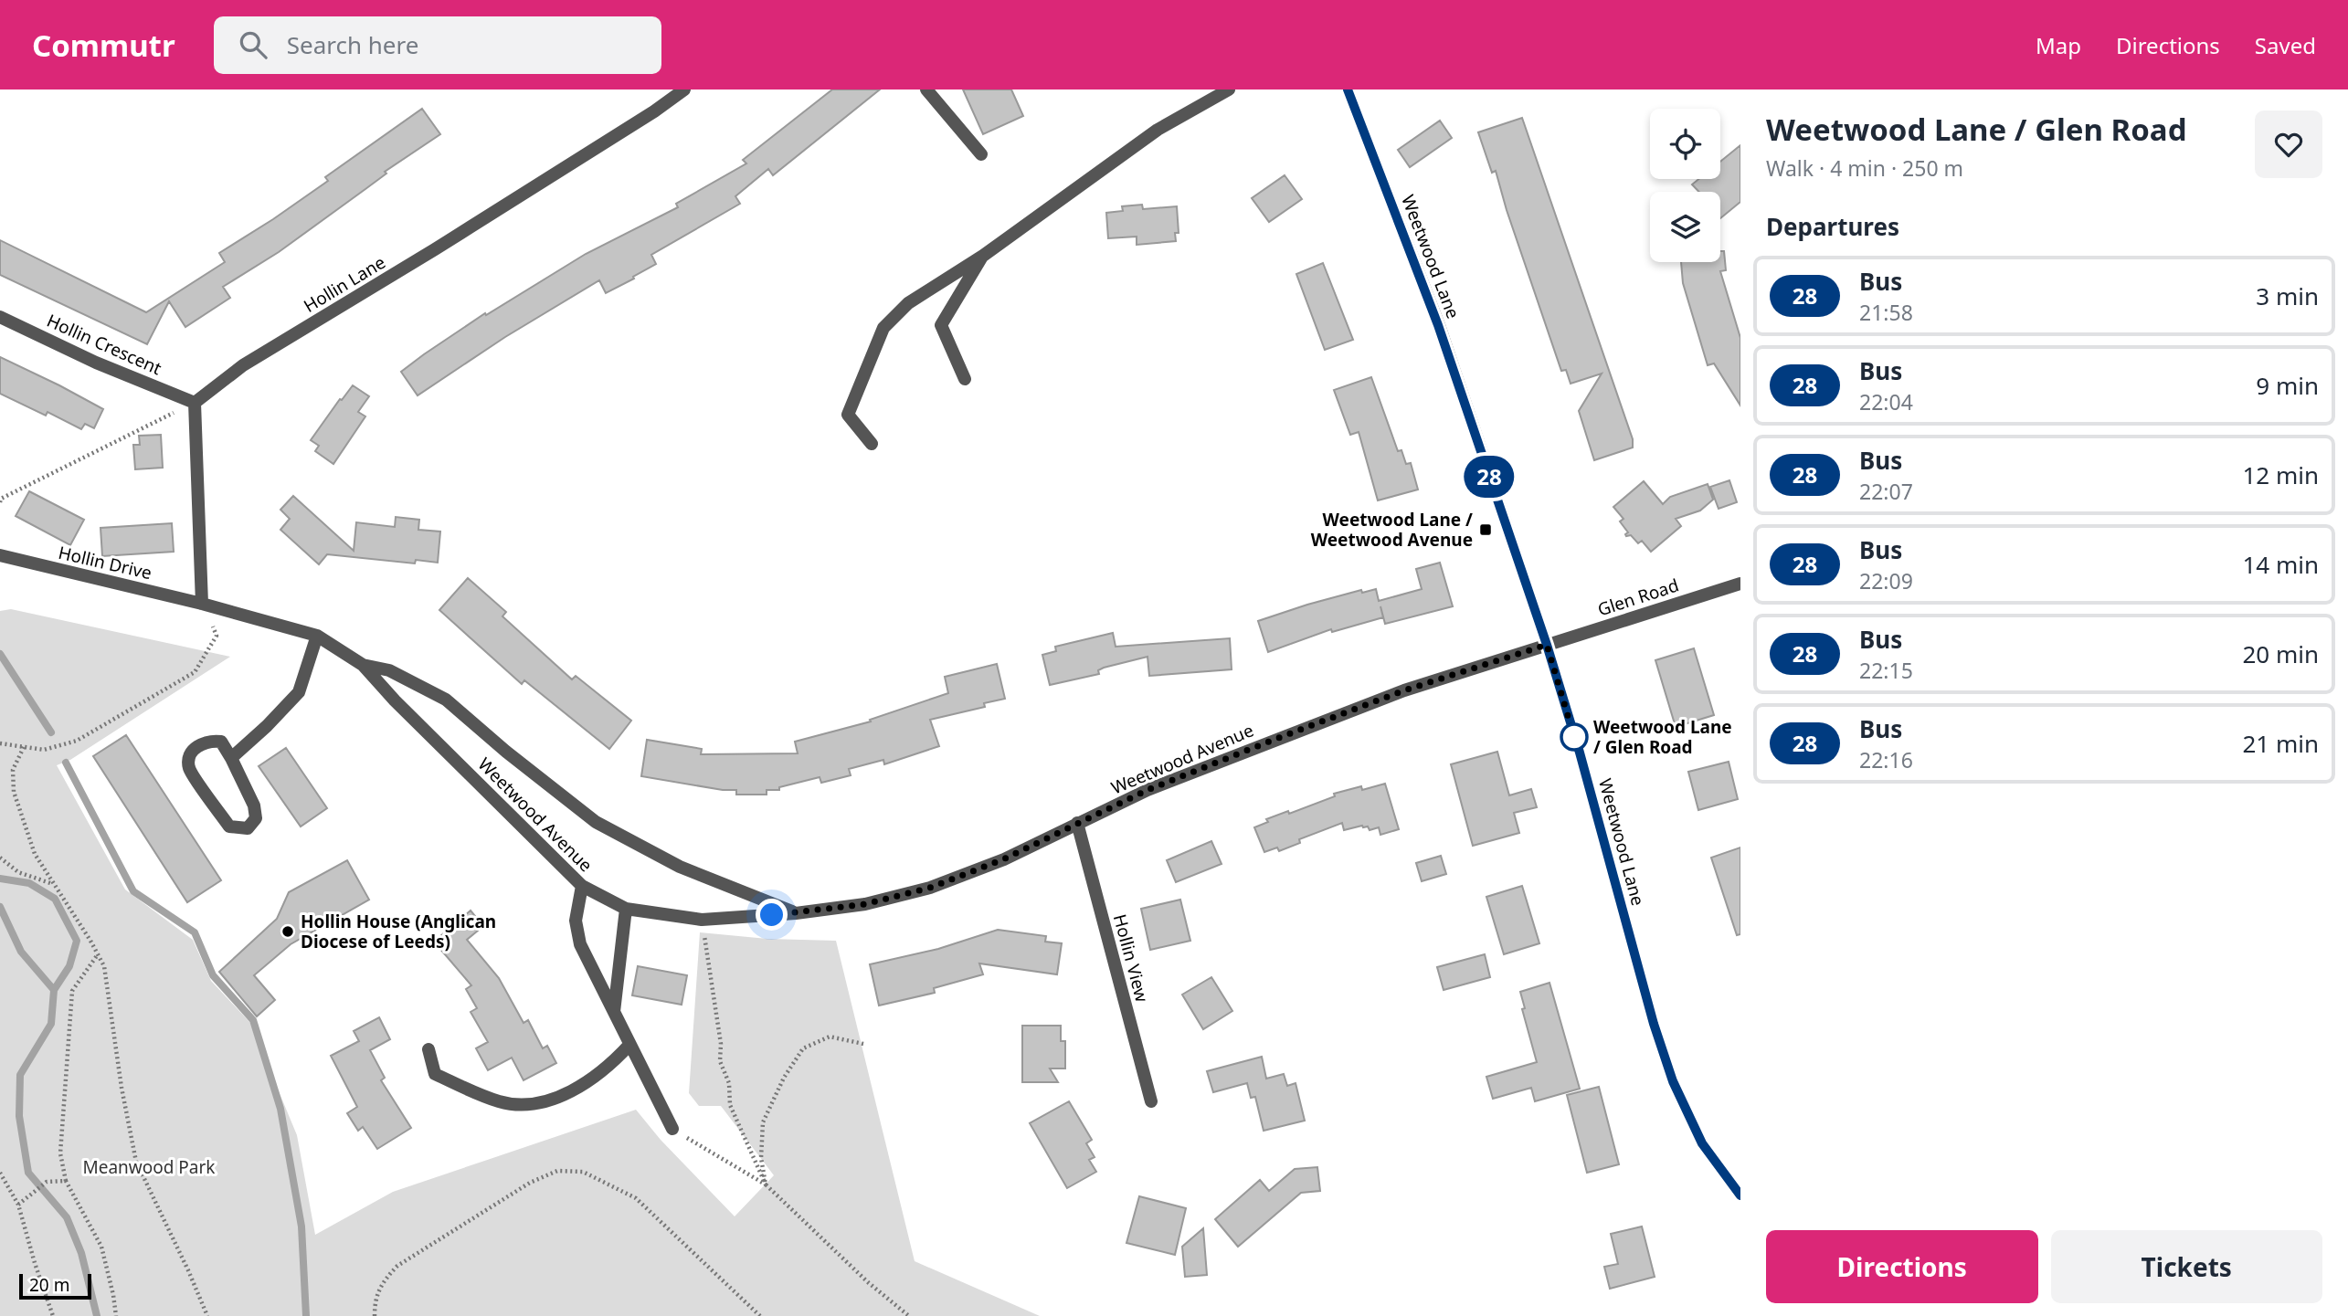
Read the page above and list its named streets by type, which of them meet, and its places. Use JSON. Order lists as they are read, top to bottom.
{
  "streets": {
    "street": [
      "Weetwood Lane",
      "Hollin Lane",
      "Hollin Crescent",
      "Hollin Drive",
      "Glen Road",
      "Weetwood Avenue",
      "Hollin View"
    ]
  },
  "crossings": [
    ["Weetwood Lane", "Glen Road"],
    ["Weetwood Lane", "Weetwood Avenue"],
    ["Hollin Lane", "Hollin Crescent"],
    ["Hollin Drive", "Weetwood Avenue"],
    ["Glen Road", "Weetwood Avenue"],
    ["Weetwood Avenue", "Hollin View"]
  ],
  "parks": ["Meanwood Park"],
  "places": {
    "transit": ["Weetwood Lane / Weetwood Avenue"],
    "other": ["Weetwood Lane / Glen Road", "Hollin House (Anglican Diocese of Leeds)"]
  },
  "lines": ["bus line 28"],
  "scale_bar": "20 m",
  "page": {
    "header": "Commutr",
    "search": "Search here",
    "nav": ["Map", "Directions", "Saved"],
    "on_map": "28",
    "heading": [
      ["Weetwood Lane / Glen Road", "Walk · 4 min · 250 m"],
      "Departures"
    ],
    "list": [
      {
        "mark": "28",
        "name": "Bus",
        "note": "21:58",
        "value": "3 min"
      },
      {
        "mark": "28",
        "name": "Bus",
        "note": "22:04",
        "value": "9 min"
      },
      {
        "mark": "28",
        "name": "Bus",
        "note": "22:07",
        "value": "12 min"
      },
      {
        "mark": "28",
        "name": "Bus",
        "note": "22:09",
        "value": "14 min"
      },
      {
        "mark": "28",
        "name": "Bus",
        "note": "22:15",
        "value": "20 min"
      },
      {
        "mark": "28",
        "name": "Bus",
        "note": "22:16",
        "value": "21 min"
      }
    ],
    "buttons": ["Directions", "Tickets"],
    "scale": "20 m"
  }
}
